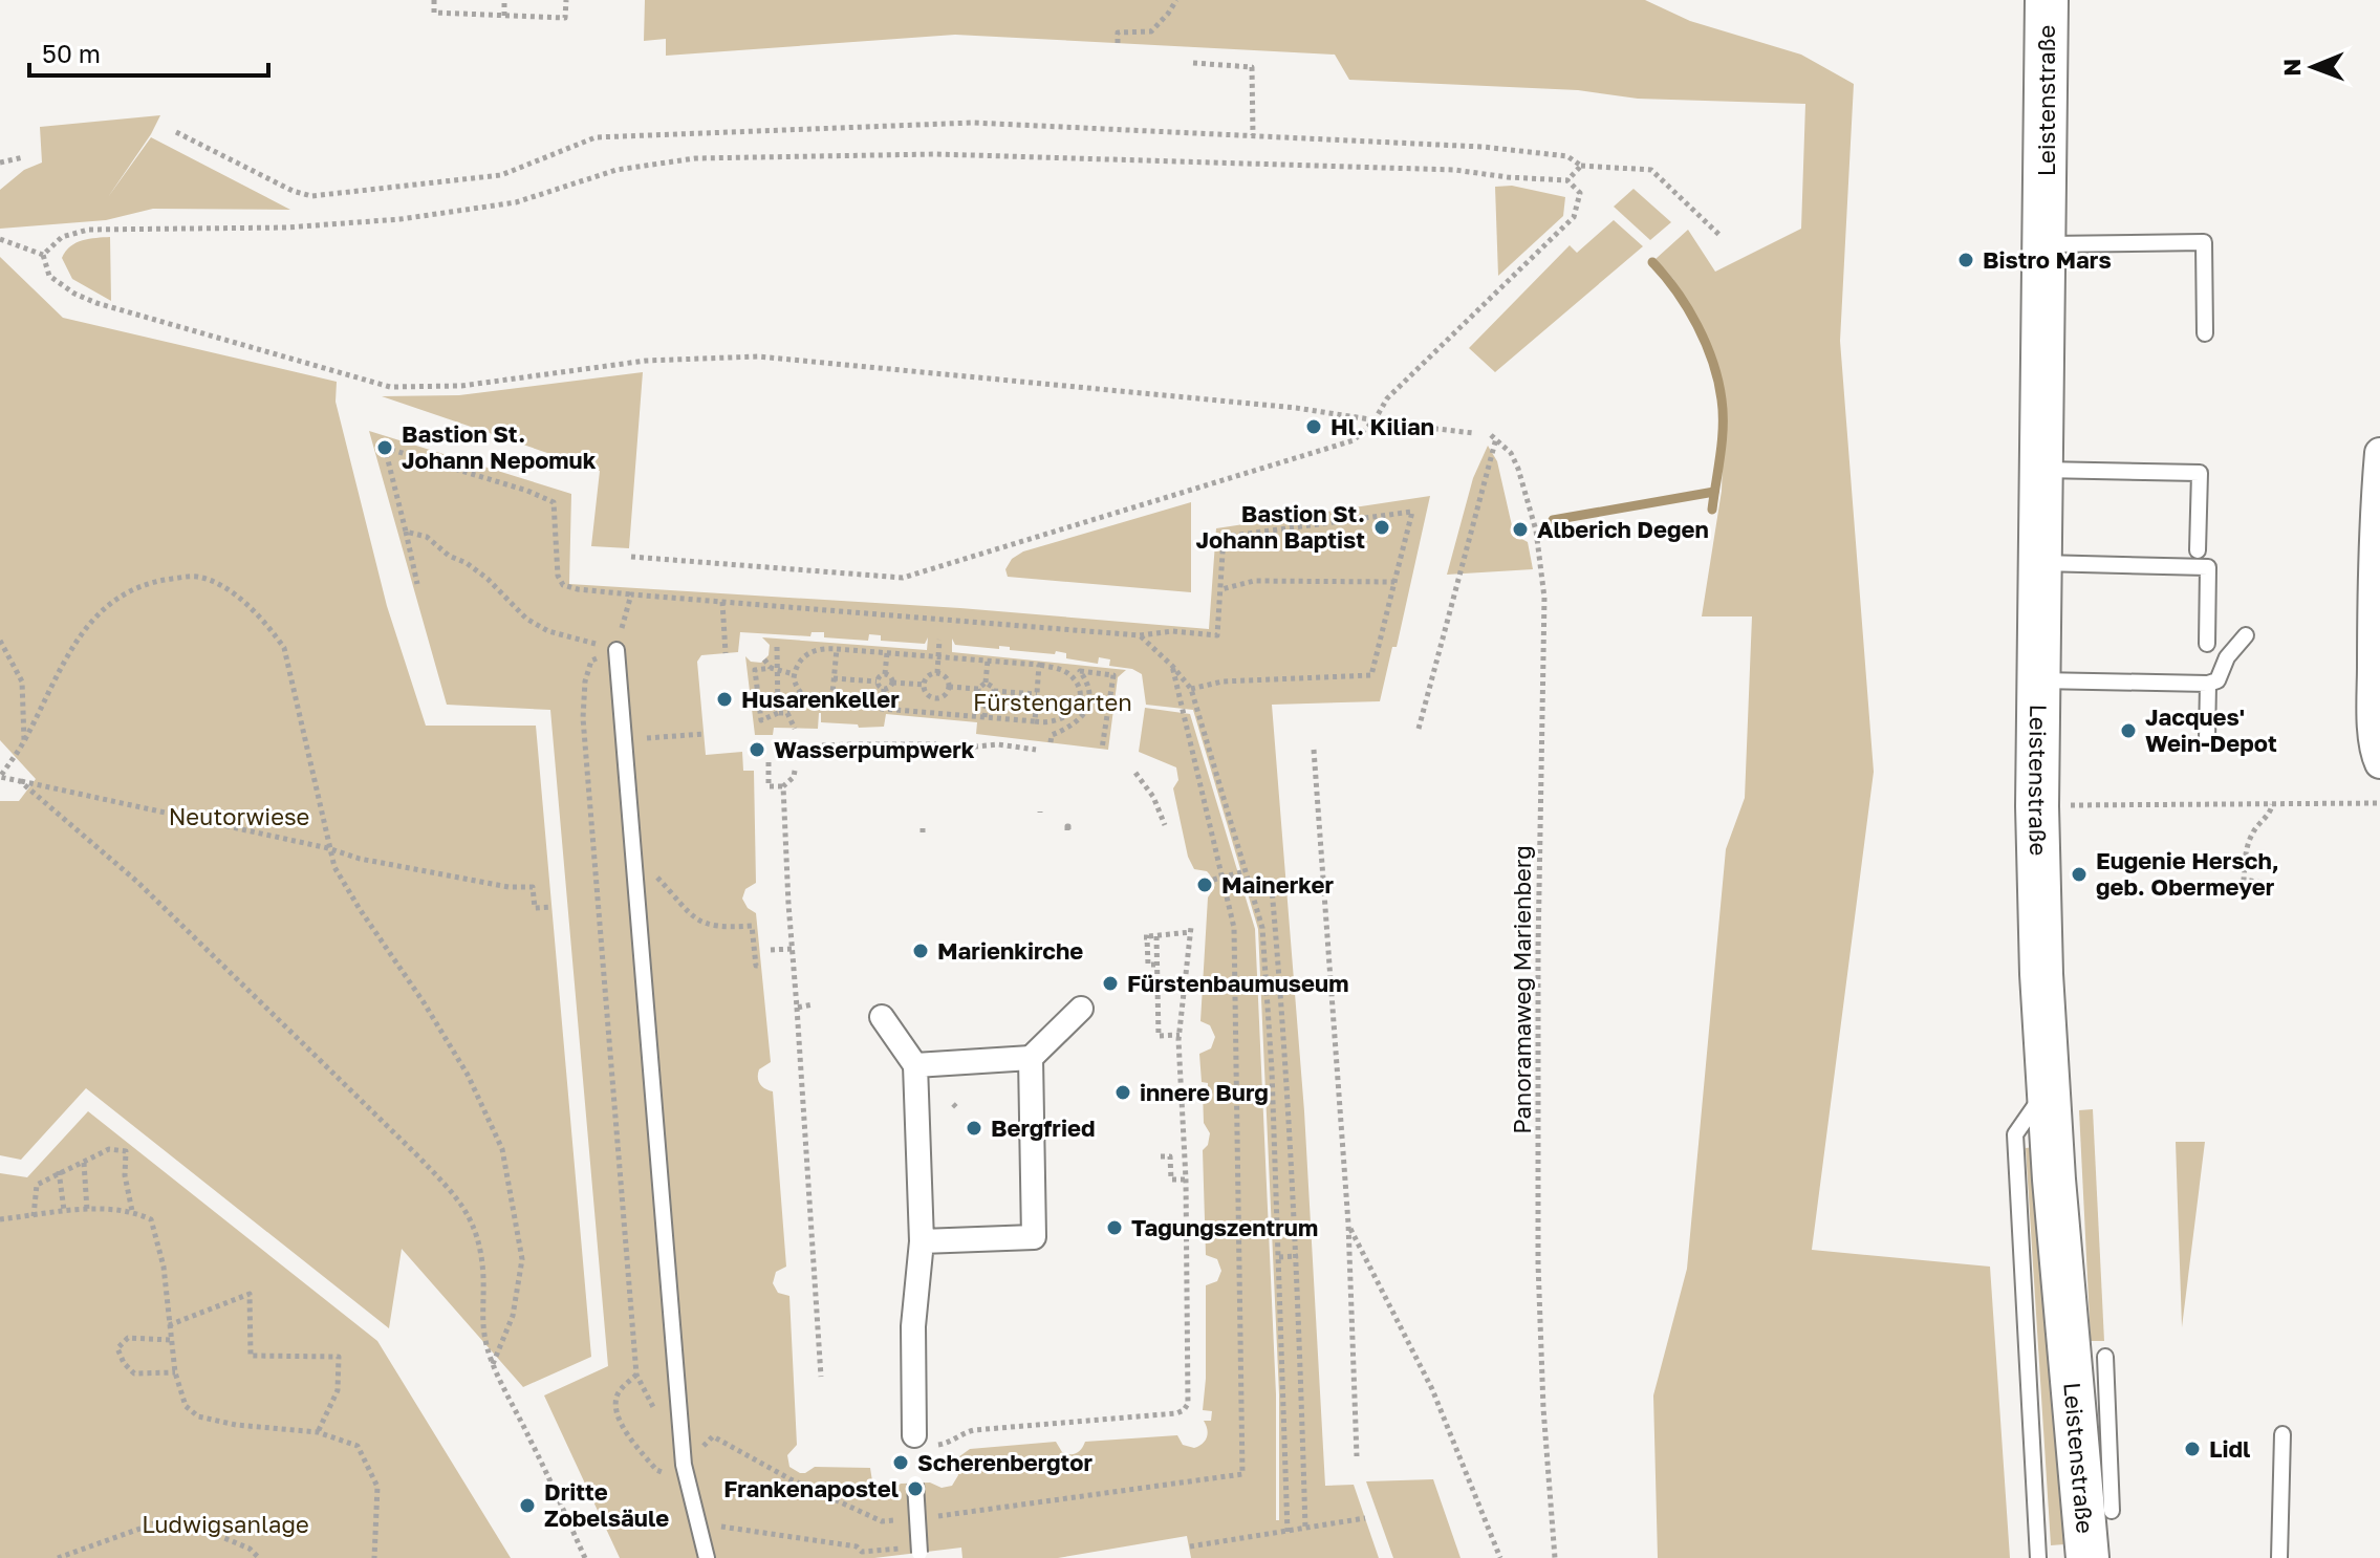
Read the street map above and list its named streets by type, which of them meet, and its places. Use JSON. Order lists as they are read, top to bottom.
{
  "streets": {
    "main road": ["Leistenstraße"],
    "path": ["Panoramaweg Marienberg"]
  },
  "parks": ["Fürstengarten", "Neutorwiese", "Ludwigsanlage"],
  "places": [
    "Bistro Mars",
    "Hl. Kilian",
    "Bastion St. Johann Nepomuk",
    "Bastion St. Johann Baptist",
    "Alberich Degen",
    "Husarenkeller",
    "Jacques' Wein-Depot",
    "Wasserpumpwerk",
    "Eugenie Hersch, geb. Obermeyer",
    "Mainerker",
    "Marienkirche",
    "Fürstenbaumuseum",
    "innere Burg",
    "Bergfried",
    "Tagungszentrum",
    "Lidl",
    "Scherenbergtor",
    "Frankenapostel",
    "Dritte Zobelsäule"
  ],
  "scale_bar": "50 m",
  "north": "left"
}
